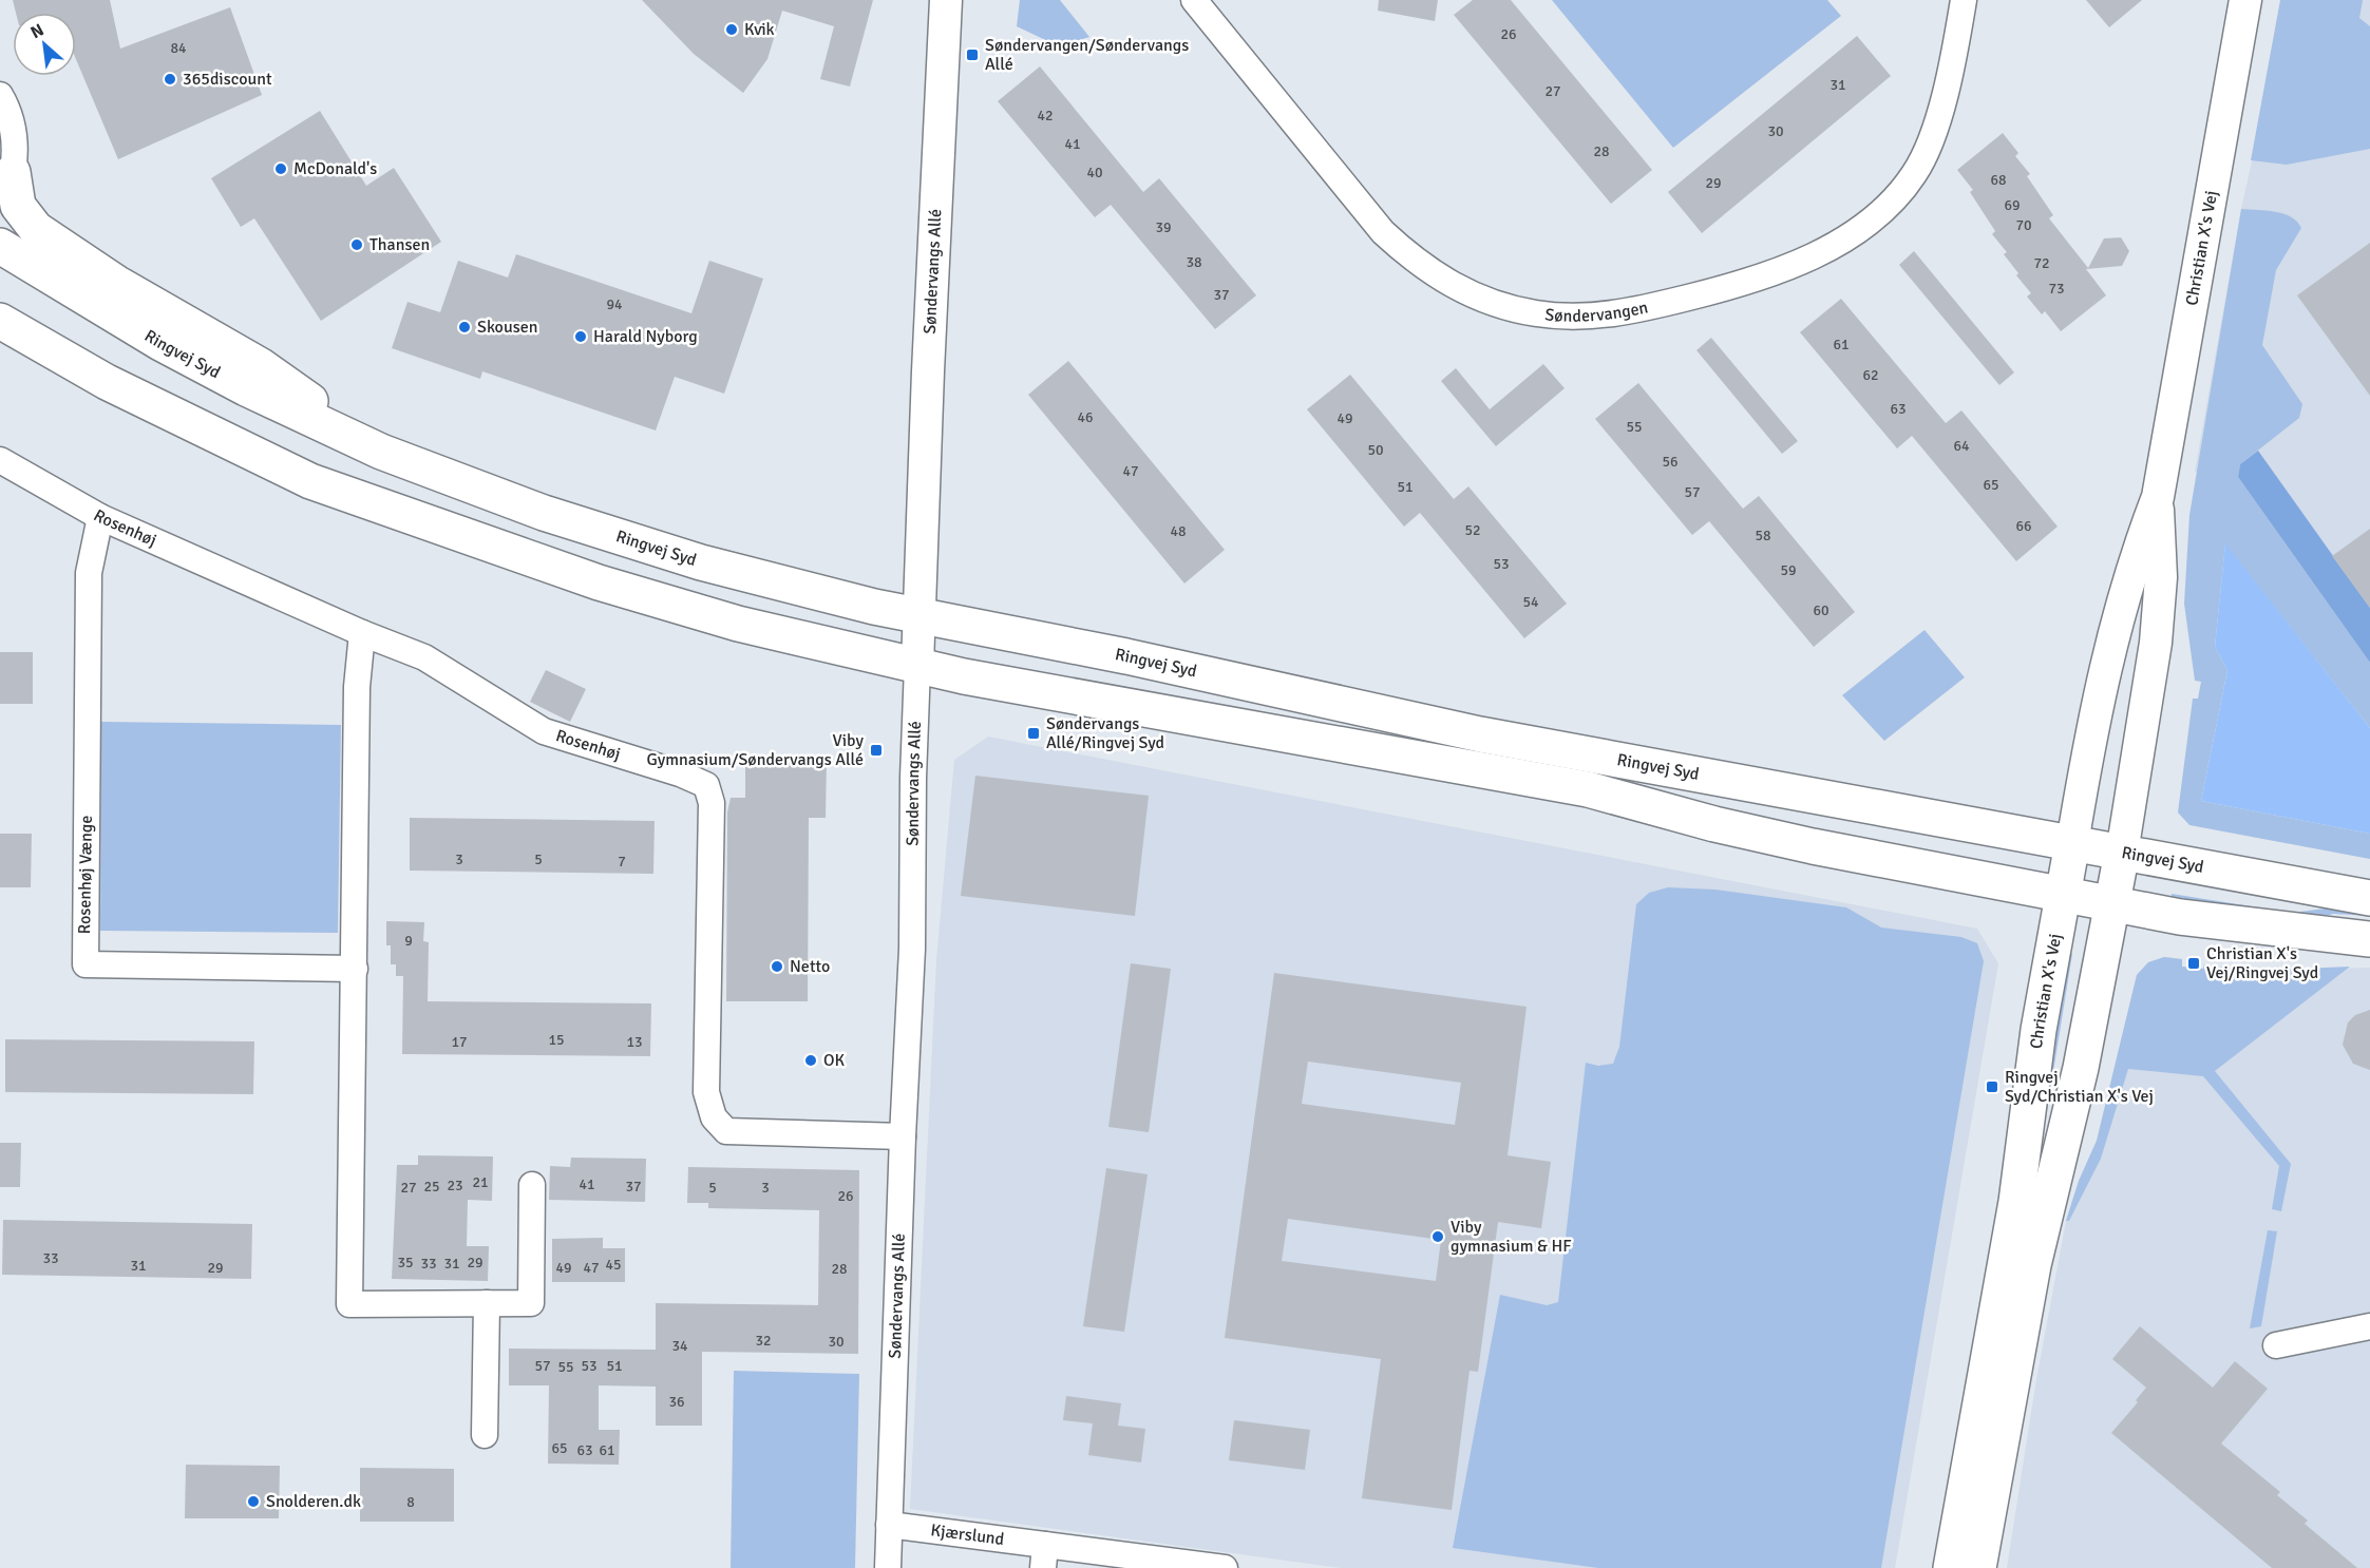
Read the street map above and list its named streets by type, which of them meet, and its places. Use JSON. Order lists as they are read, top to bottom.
{
  "streets": {
    "main road": ["Christian X's Vej", "Ringvej Syd"],
    "street": [
      "Søndervangs Allé",
      "Søndervangen",
      "Rosenhøj",
      "Rosenhøj Vænge",
      "Kjærslund"
    ]
  },
  "crossings": [
    ["Christian X's Vej", "Ringvej Syd"],
    ["Søndervangs Allé", "Ringvej Syd"],
    ["Søndervangs Allé", "Rosenhøj"],
    ["Søndervangs Allé", "Kjærslund"],
    ["Rosenhøj", "Rosenhøj Vænge"]
  ],
  "places": {
    "other": [
      "Kvik",
      "365discount",
      "McDonald's",
      "Thansen",
      "Skousen",
      "Harald Nyborg",
      "Netto",
      "OK",
      "Viby gymnasium & HF",
      "Snolderen.dk"
    ],
    "transit": [
      "Søndervangen/Søndervangs Allé",
      "Søndervangs Allé/Ringvej Syd",
      "Viby Gymnasium/Søndervangs Allé",
      "Christian X's Vej/Ringvej Syd",
      "Ringvej Syd/Christian X's Vej"
    ]
  },
  "house_numbers": [
    "26",
    "84",
    "31",
    "27",
    "42",
    "30",
    "41",
    "28",
    "40",
    "68",
    "29",
    "69",
    "70",
    "39",
    "38",
    "72",
    "73",
    "37",
    "94",
    "61",
    "62",
    "63",
    "46",
    "49",
    "55",
    "64",
    "50",
    "56",
    "47",
    "65",
    "51",
    "57",
    "66",
    "52",
    "48",
    "58",
    "53",
    "59",
    "54",
    "60",
    "3",
    "5",
    "7",
    "9",
    "15",
    "17",
    "13",
    "21",
    "41",
    "23",
    "25",
    "37",
    "27",
    "5",
    "3",
    "26",
    "33",
    "35",
    "29",
    "33",
    "31",
    "45",
    "31",
    "29",
    "49",
    "47",
    "28",
    "32",
    "30",
    "34",
    "57",
    "53",
    "51",
    "55",
    "36",
    "65",
    "63",
    "61",
    "8"
  ],
  "north": "top left"
}
